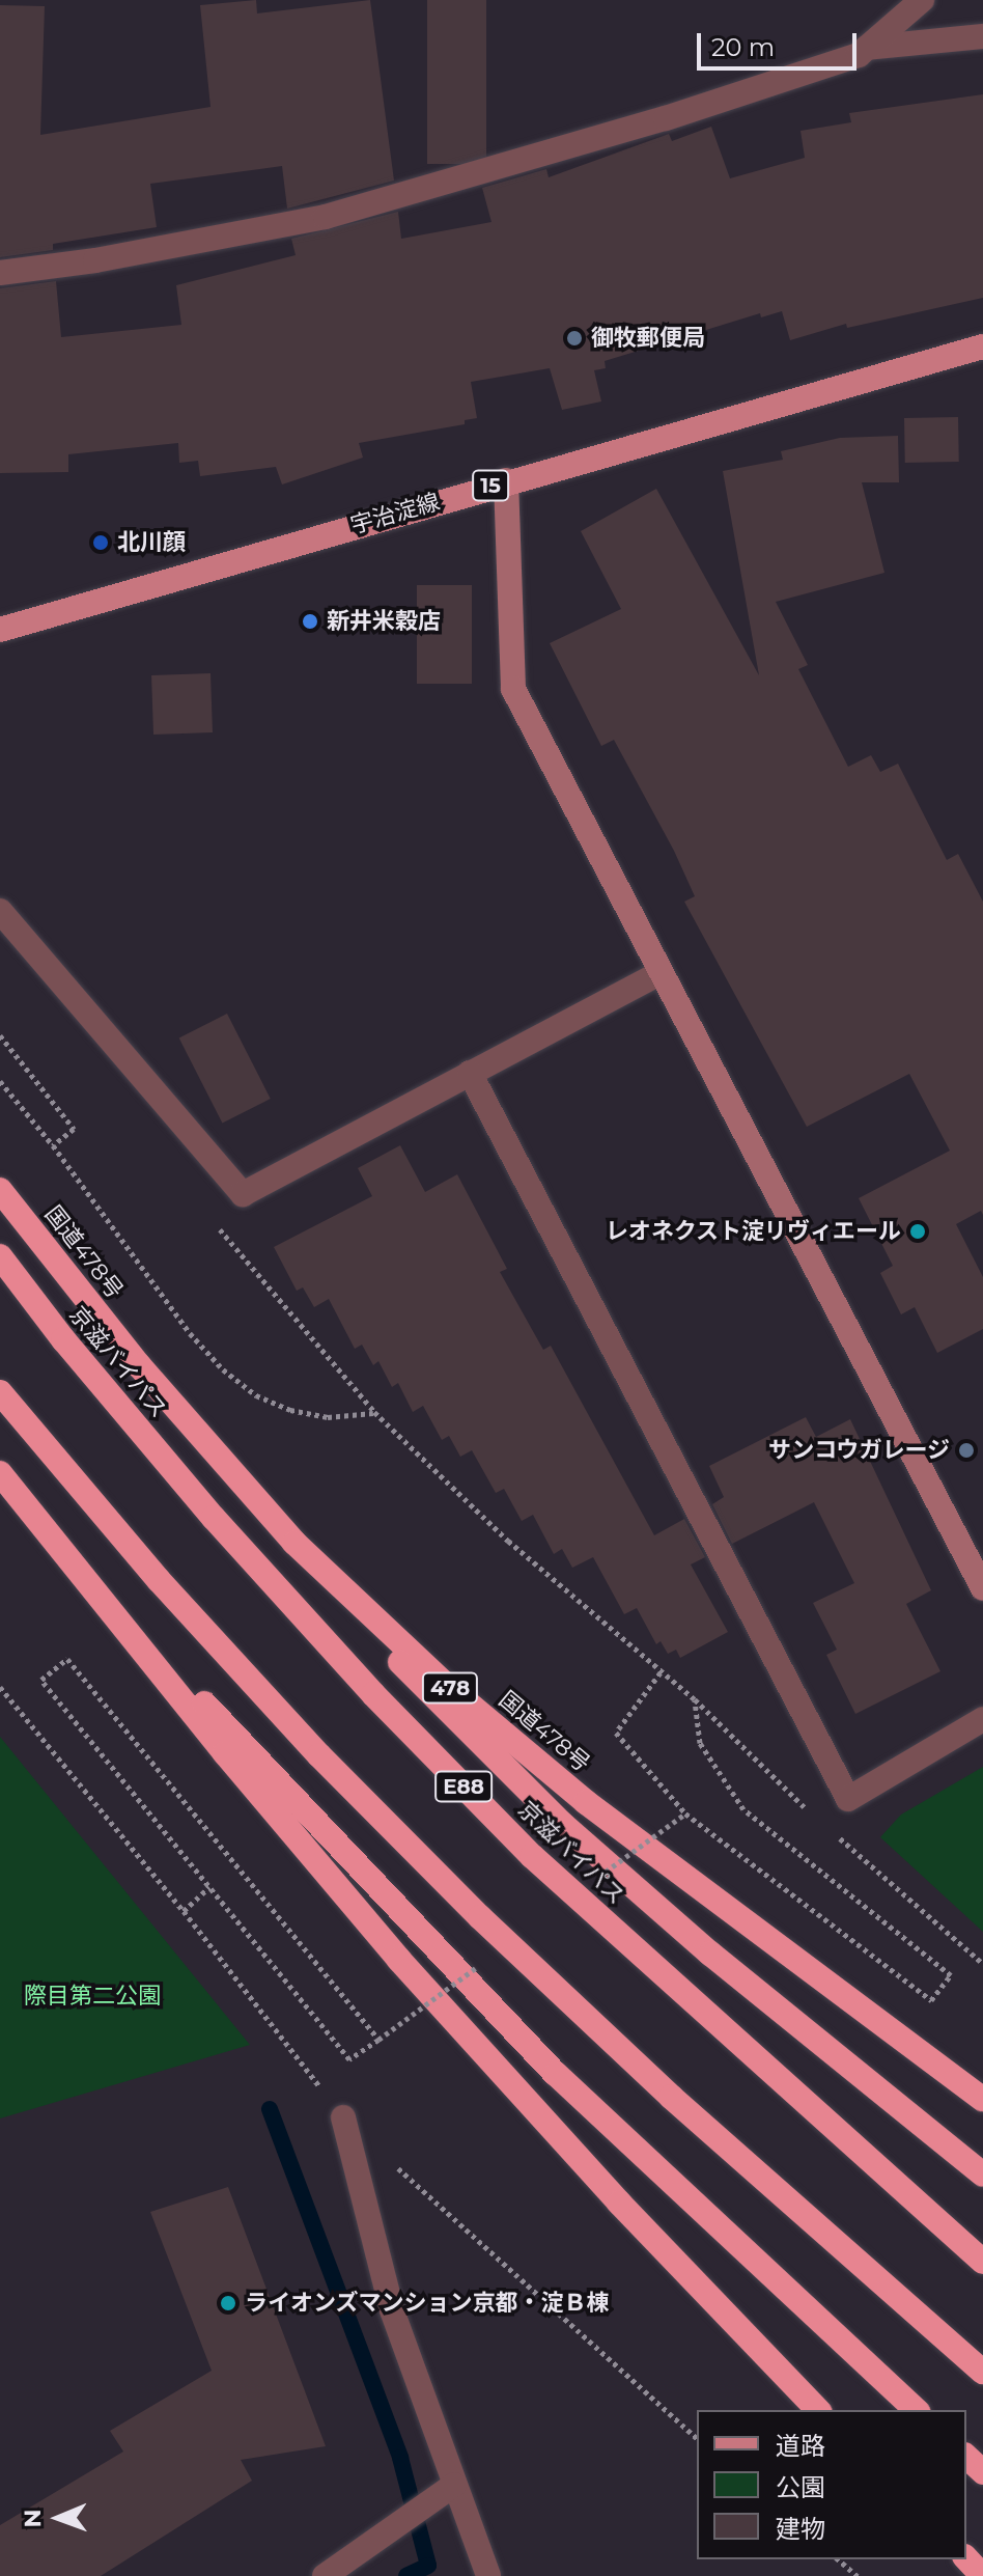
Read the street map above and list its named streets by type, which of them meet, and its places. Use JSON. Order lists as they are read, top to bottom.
{
  "streets": {
    "highway": [
      "国道478号",
      "京滋バイパス",
      "478",
      "E88"
    ],
    "main road": ["15", "宇治淀線"]
  },
  "parks": ["際目第二公園"],
  "places": [
    "御牧郵便局",
    "北川顔",
    "新井米穀店",
    "レオネクスト淀リヴィエール",
    "サンコウガレージ",
    "ライオンズマンション京都・淀Ｂ棟"
  ],
  "legend": ["道路", "公園", "建物"],
  "scale_bar": "20 m",
  "north": "left"
}
